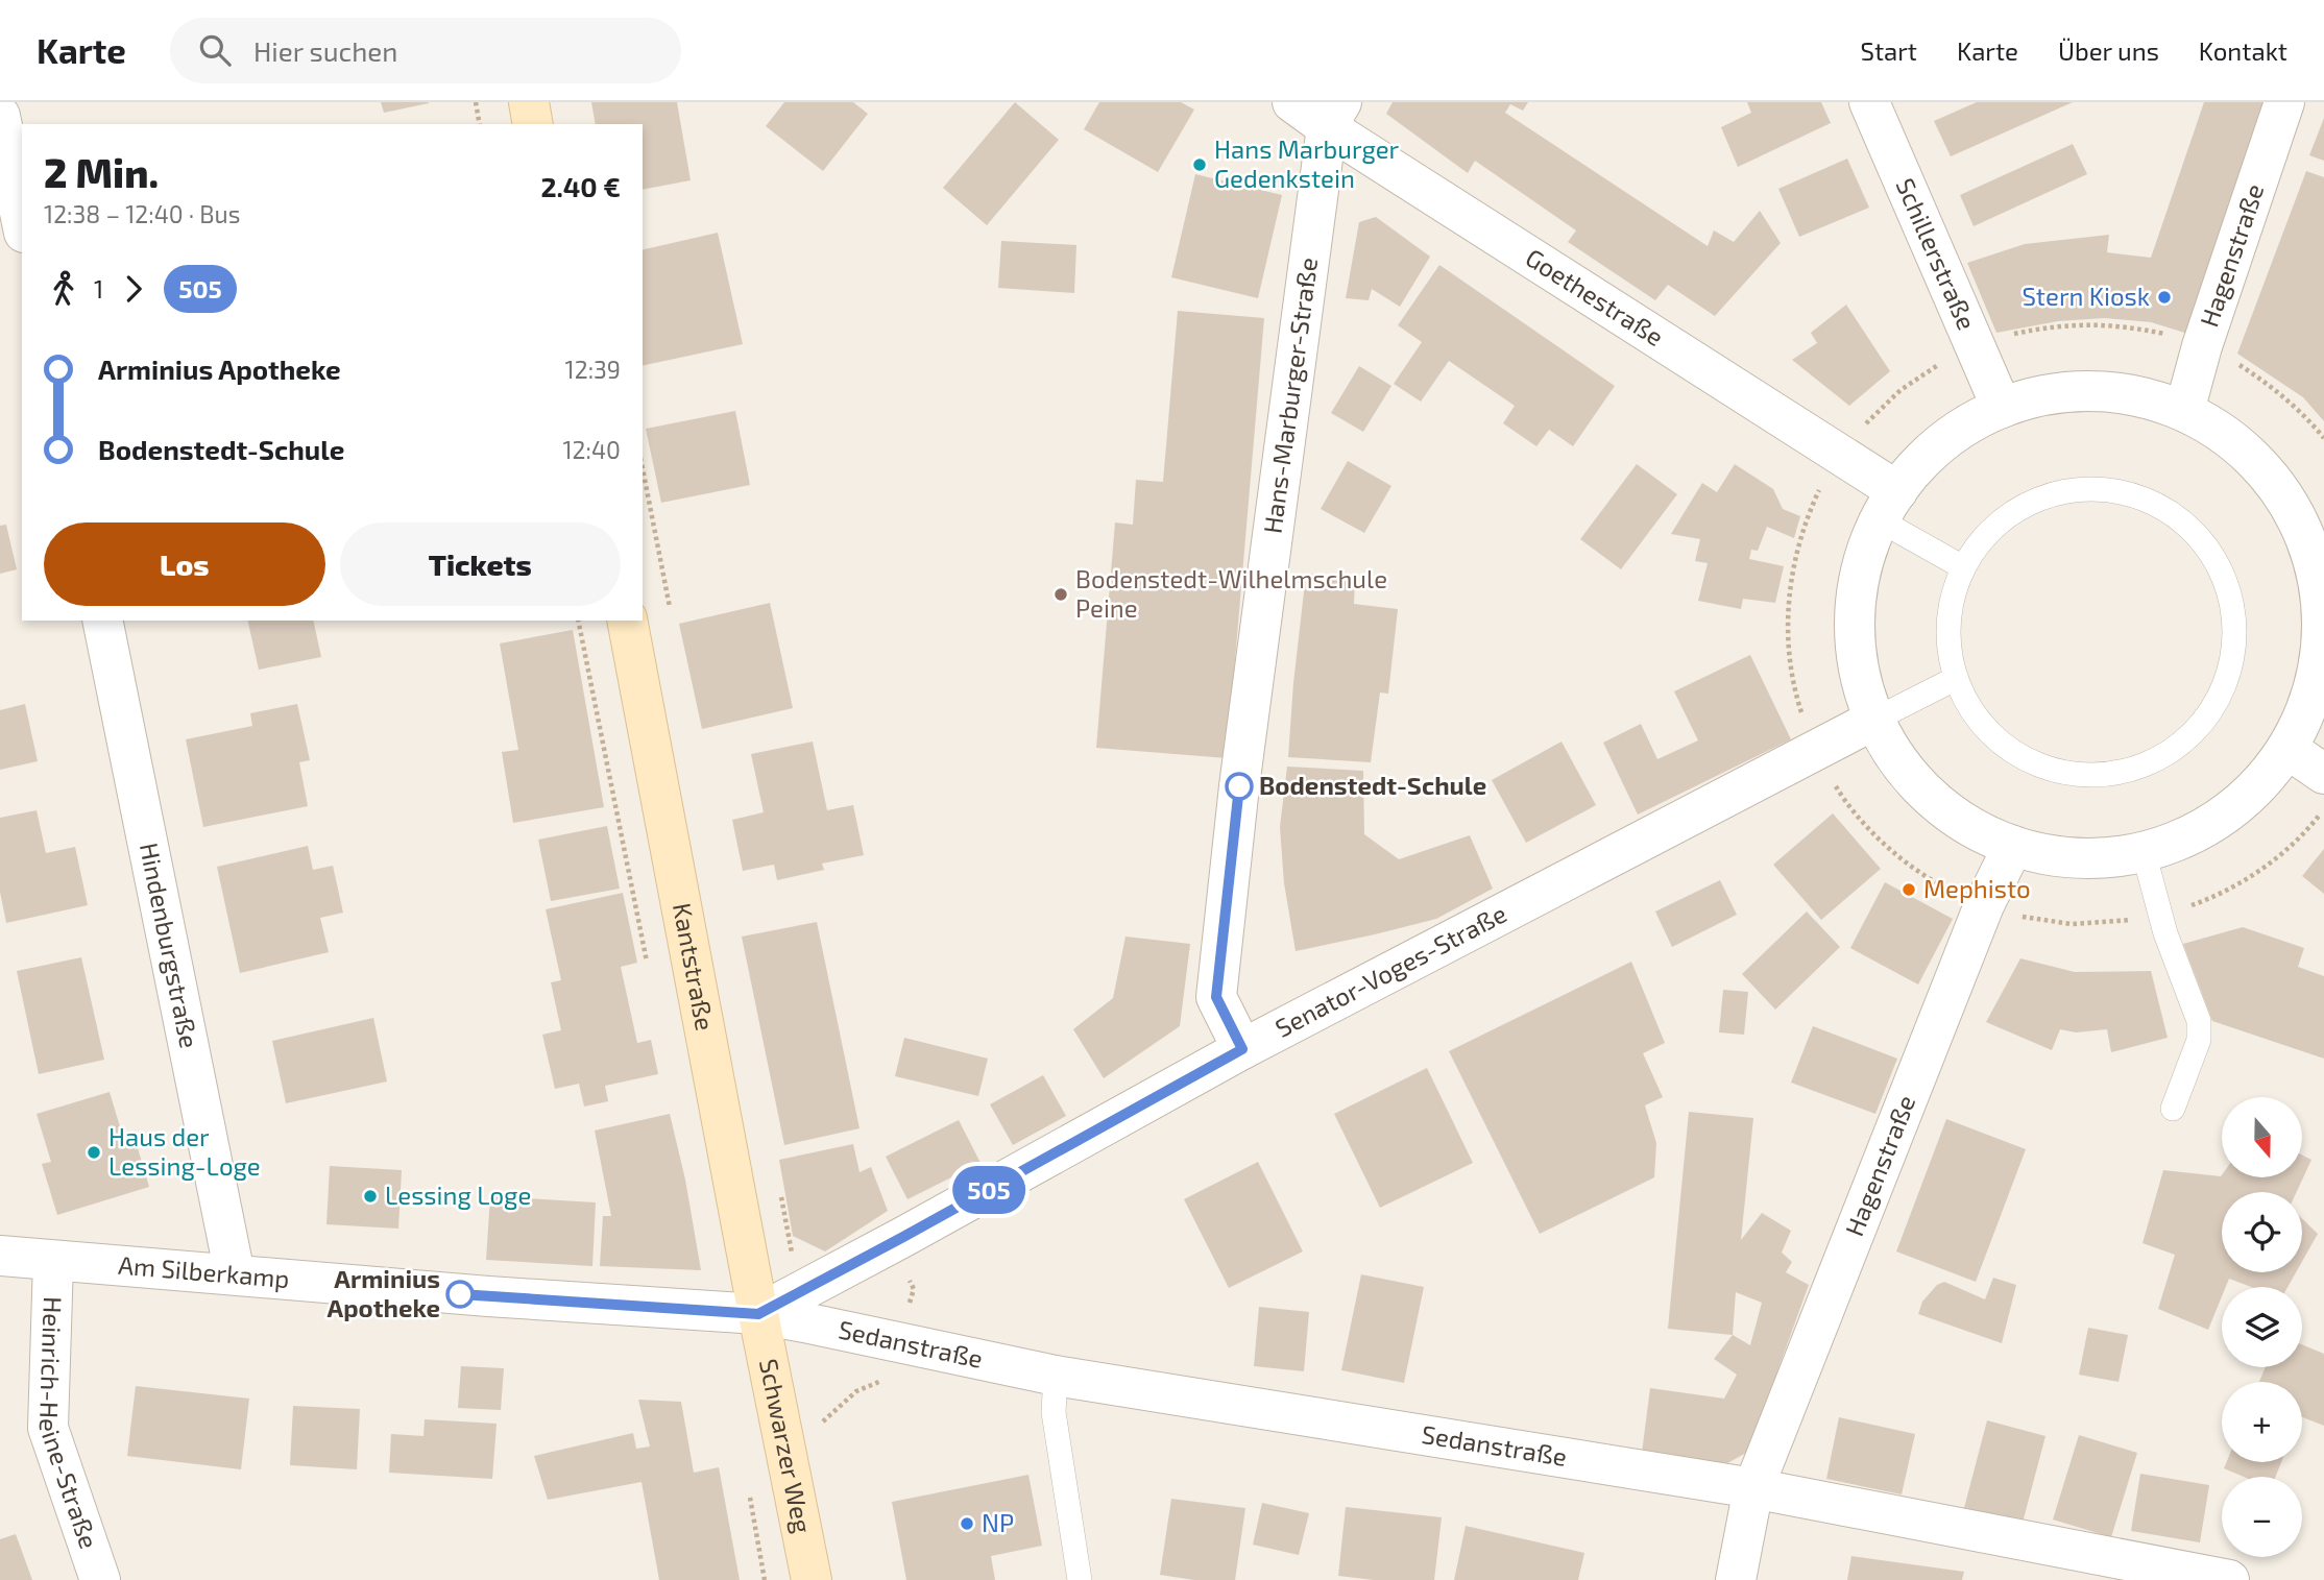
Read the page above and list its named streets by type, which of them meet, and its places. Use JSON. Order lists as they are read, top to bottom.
{
  "streets": {
    "street": [
      "Schillerstraße",
      "Hagenstraße",
      "Goethestraße",
      "Hans-Marburger-Straße",
      "Hindenburgstraße",
      "Kantstraße",
      "Senator-Voges-Straße",
      "Am Silberkamp",
      "Sedanstraße",
      "Heinrich-Heine-Straße",
      "Schwarzer Weg"
    ]
  },
  "crossings": [
    ["Hagenstraße", "Sedanstraße"],
    ["Goethestraße", "Hans-Marburger-Straße"],
    ["Hans-Marburger-Straße", "Senator-Voges-Straße"],
    ["Hindenburgstraße", "Am Silberkamp"],
    ["Kantstraße", "Senator-Voges-Straße"],
    ["Kantstraße", "Am Silberkamp"],
    ["Kantstraße", "Sedanstraße"],
    ["Kantstraße", "Schwarzer Weg"],
    ["Senator-Voges-Straße", "Am Silberkamp"],
    ["Senator-Voges-Straße", "Sedanstraße"],
    ["Senator-Voges-Straße", "Schwarzer Weg"],
    ["Am Silberkamp", "Sedanstraße"],
    ["Am Silberkamp", "Heinrich-Heine-Straße"],
    ["Am Silberkamp", "Schwarzer Weg"],
    ["Sedanstraße", "Schwarzer Weg"]
  ],
  "places": [
    "Hans Marburger Gedenkstein",
    "Stern Kiosk",
    "Bodenstedt-Wilhelmschule Peine",
    "Bodenstedt-Schule",
    "Mephisto",
    "Haus der Lessing-Loge",
    "Lessing Loge",
    "Arminius Apotheke",
    "NP"
  ],
  "lines": ["bus line 505"],
  "north": "bottom",
  "page": {
    "header": "Karte",
    "search": "Hier suchen",
    "nav": [
      "Start",
      "Karte",
      "Über uns",
      "Kontakt"
    ],
    "on_map": "505",
    "heading": ["2 Min.", "12:38 – 12:40 · Bus", "2.40 €"],
    "legs": ["1", "505"],
    "list": [
      {
        "name": "Arminius Apotheke",
        "value": "12:39"
      },
      {
        "name": "Bodenstedt-Schule",
        "value": "12:40"
      }
    ],
    "buttons": ["Los", "Tickets"],
    "map_buttons": ["+", "−"]
  }
}
